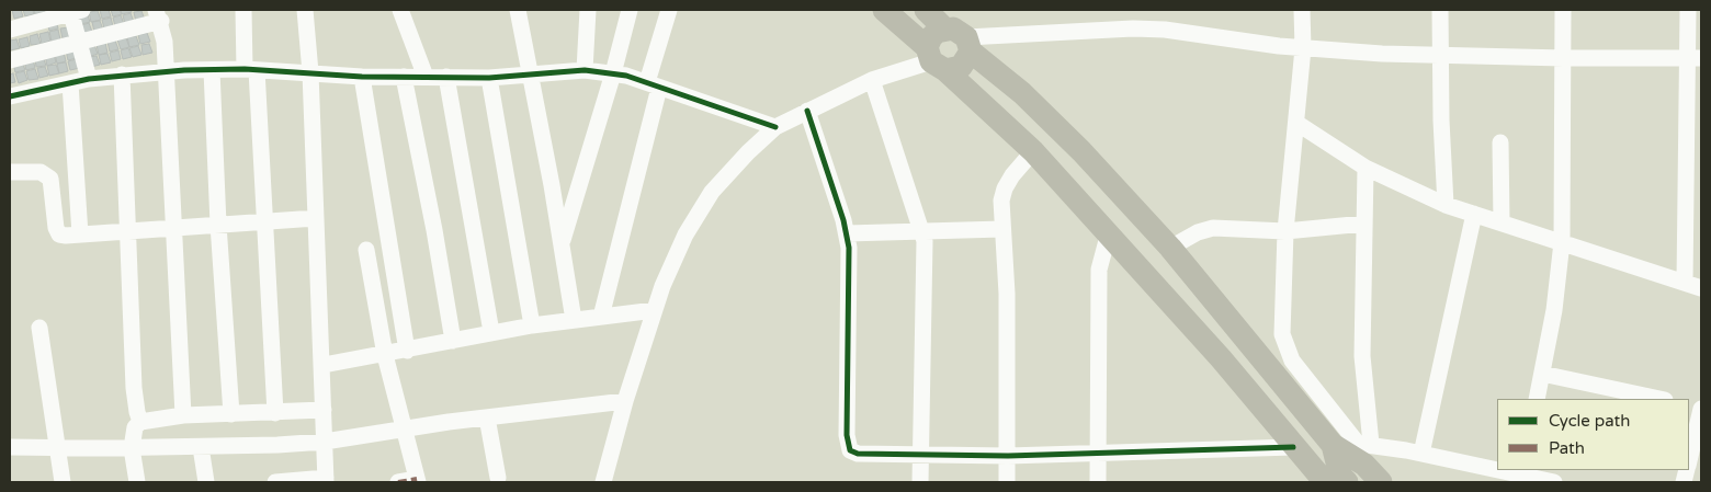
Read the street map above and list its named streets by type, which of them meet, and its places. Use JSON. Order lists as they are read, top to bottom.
{
  "legend": ["Cycle path", "Path"]
}
